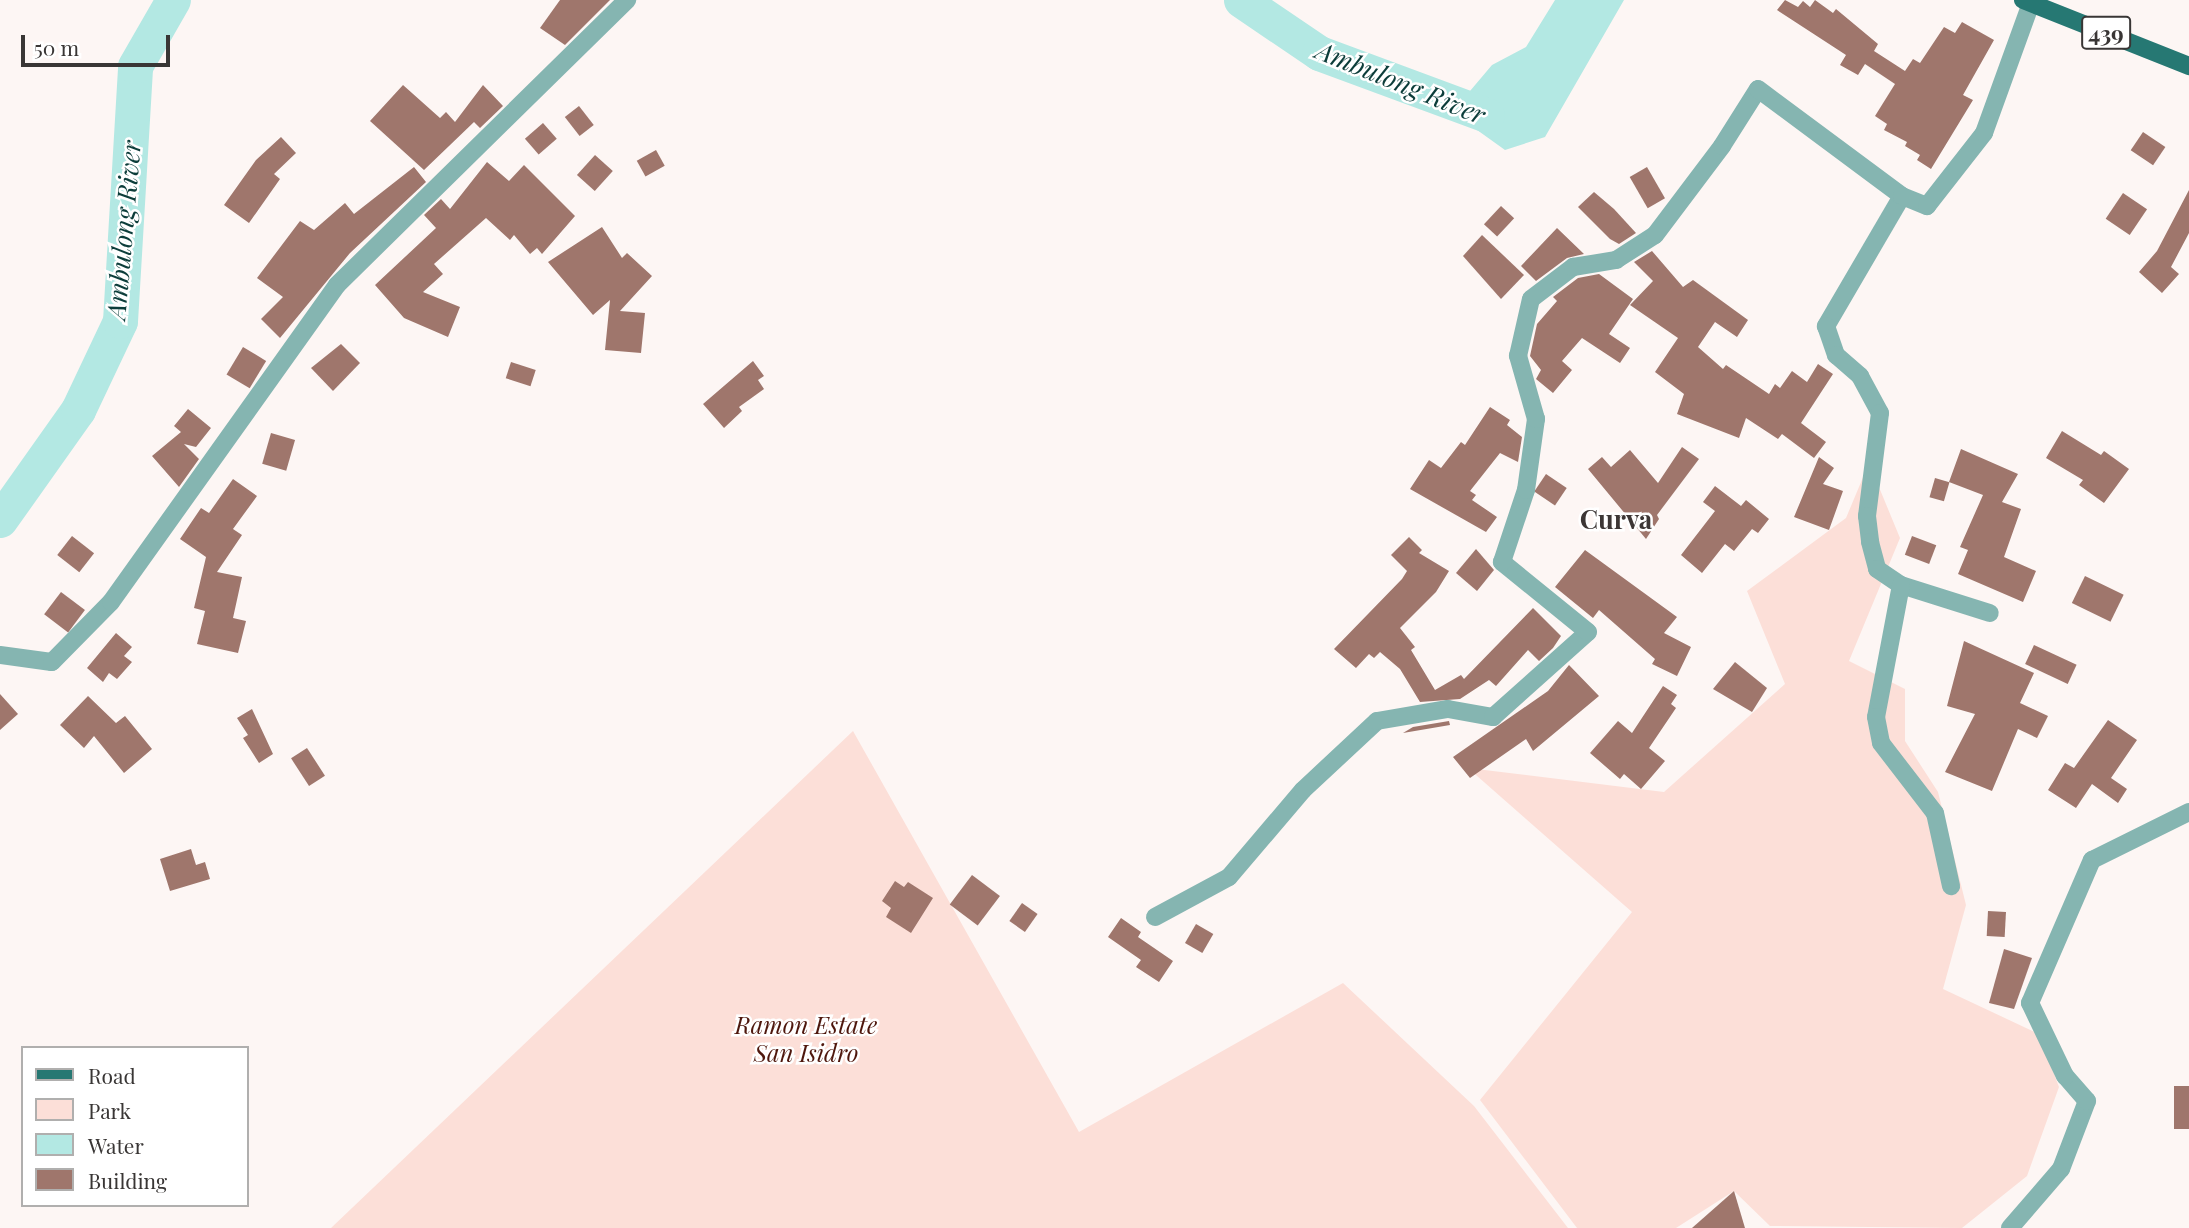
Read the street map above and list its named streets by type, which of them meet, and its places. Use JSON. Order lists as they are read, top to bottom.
{
  "streets": {
    "main road": ["439"]
  },
  "districts": ["Curva"],
  "water": ["Ambulong River"],
  "parks": ["Ramon Estate San Isidro"],
  "legend": [
    "Road",
    "Park",
    "Water",
    "Building"
  ],
  "scale_bar": "50 m"
}
